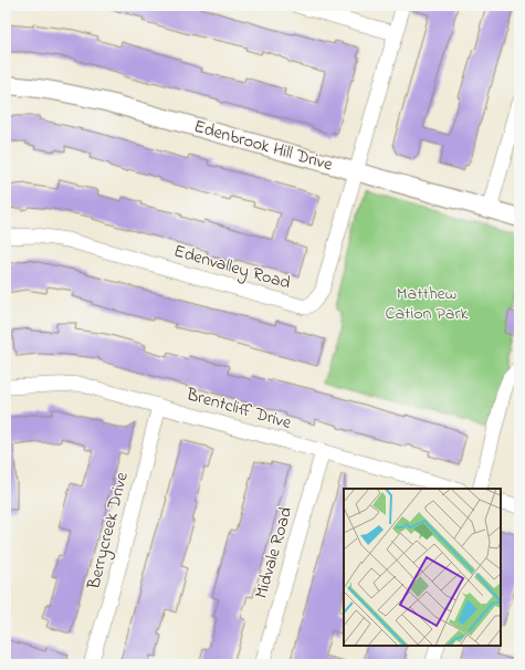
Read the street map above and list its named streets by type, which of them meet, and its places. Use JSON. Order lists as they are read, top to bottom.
{
  "streets": {
    "street": [
      "Edenbrook Hill Drive",
      "Edenvalley Road",
      "Brentcliff Drive",
      "Berrycreek Drive",
      "Midvale Road"
    ]
  },
  "crossings": [
    ["Edenbrook Hill Drive", "Edenvalley Road"],
    ["Brentcliff Drive", "Berrycreek Drive"],
    ["Brentcliff Drive", "Midvale Road"]
  ],
  "parks": ["Matthew Cation Park"]
}
